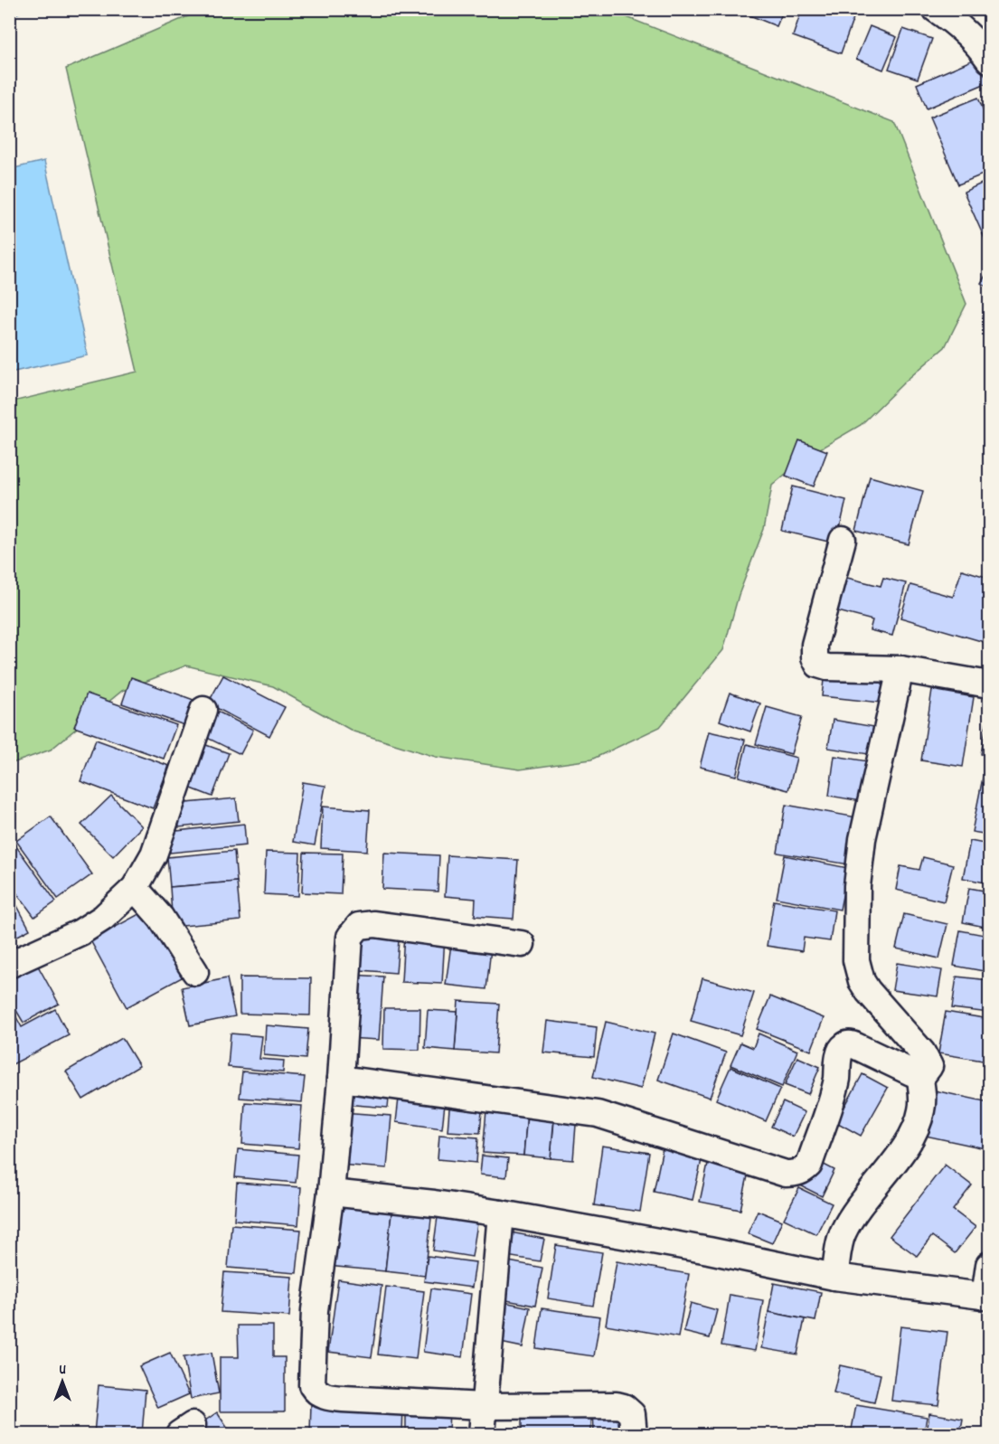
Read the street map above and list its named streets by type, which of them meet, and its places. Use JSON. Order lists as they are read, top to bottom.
{
  "north": "top"
}
